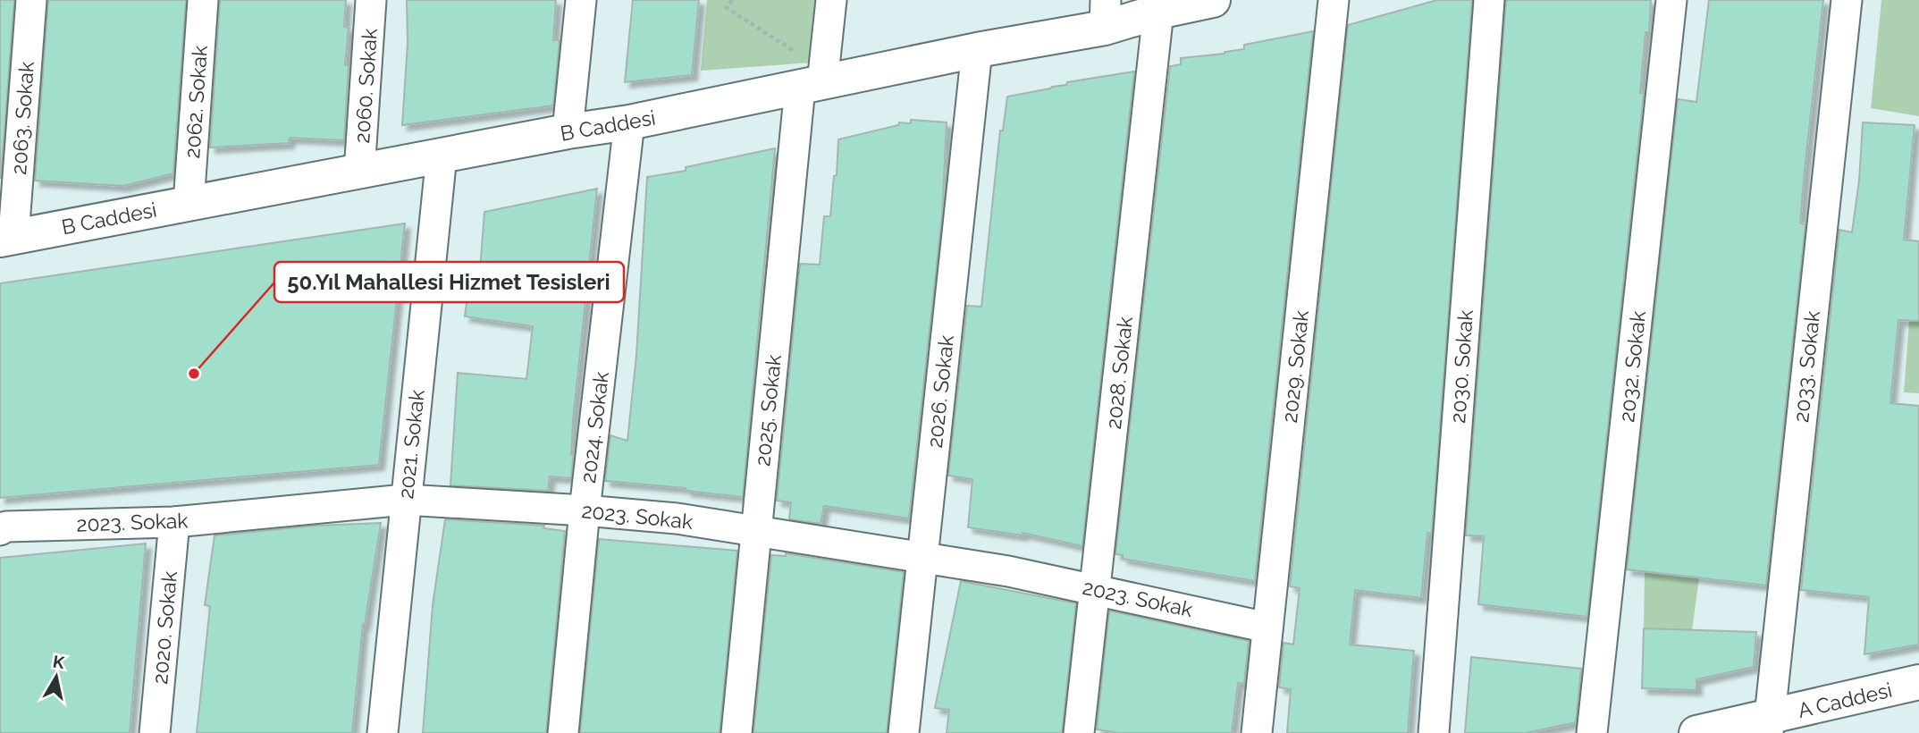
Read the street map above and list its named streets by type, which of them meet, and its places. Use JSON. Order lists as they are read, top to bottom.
{
  "streets": {
    "main road": ["B Caddesi", "A Caddesi"],
    "street": [
      "2060. Sokak",
      "2062. Sokak",
      "2063. Sokak",
      "2029. Sokak",
      "2030. Sokak",
      "2032. Sokak",
      "2033. Sokak",
      "2028. Sokak",
      "2026. Sokak",
      "2025. Sokak",
      "2024. Sokak",
      "2021. Sokak",
      "2023. Sokak",
      "2020. Sokak"
    ]
  },
  "crossings": [
    ["2060. Sokak", "B Caddesi"],
    ["2062. Sokak", "B Caddesi"],
    ["2063. Sokak", "B Caddesi"],
    ["B Caddesi", "2028. Sokak"],
    ["B Caddesi", "2026. Sokak"],
    ["B Caddesi", "2025. Sokak"],
    ["B Caddesi", "2024. Sokak"],
    ["B Caddesi", "2021. Sokak"],
    ["2029. Sokak", "2023. Sokak"],
    ["2033. Sokak", "A Caddesi"],
    ["2028. Sokak", "2023. Sokak"],
    ["2026. Sokak", "2023. Sokak"],
    ["2025. Sokak", "2023. Sokak"],
    ["2024. Sokak", "2023. Sokak"],
    ["2021. Sokak", "2023. Sokak"],
    ["2023. Sokak", "2020. Sokak"]
  ],
  "places": ["50.Yıl Mahallesi Hizmet Tesisleri"],
  "north": "top"
}
